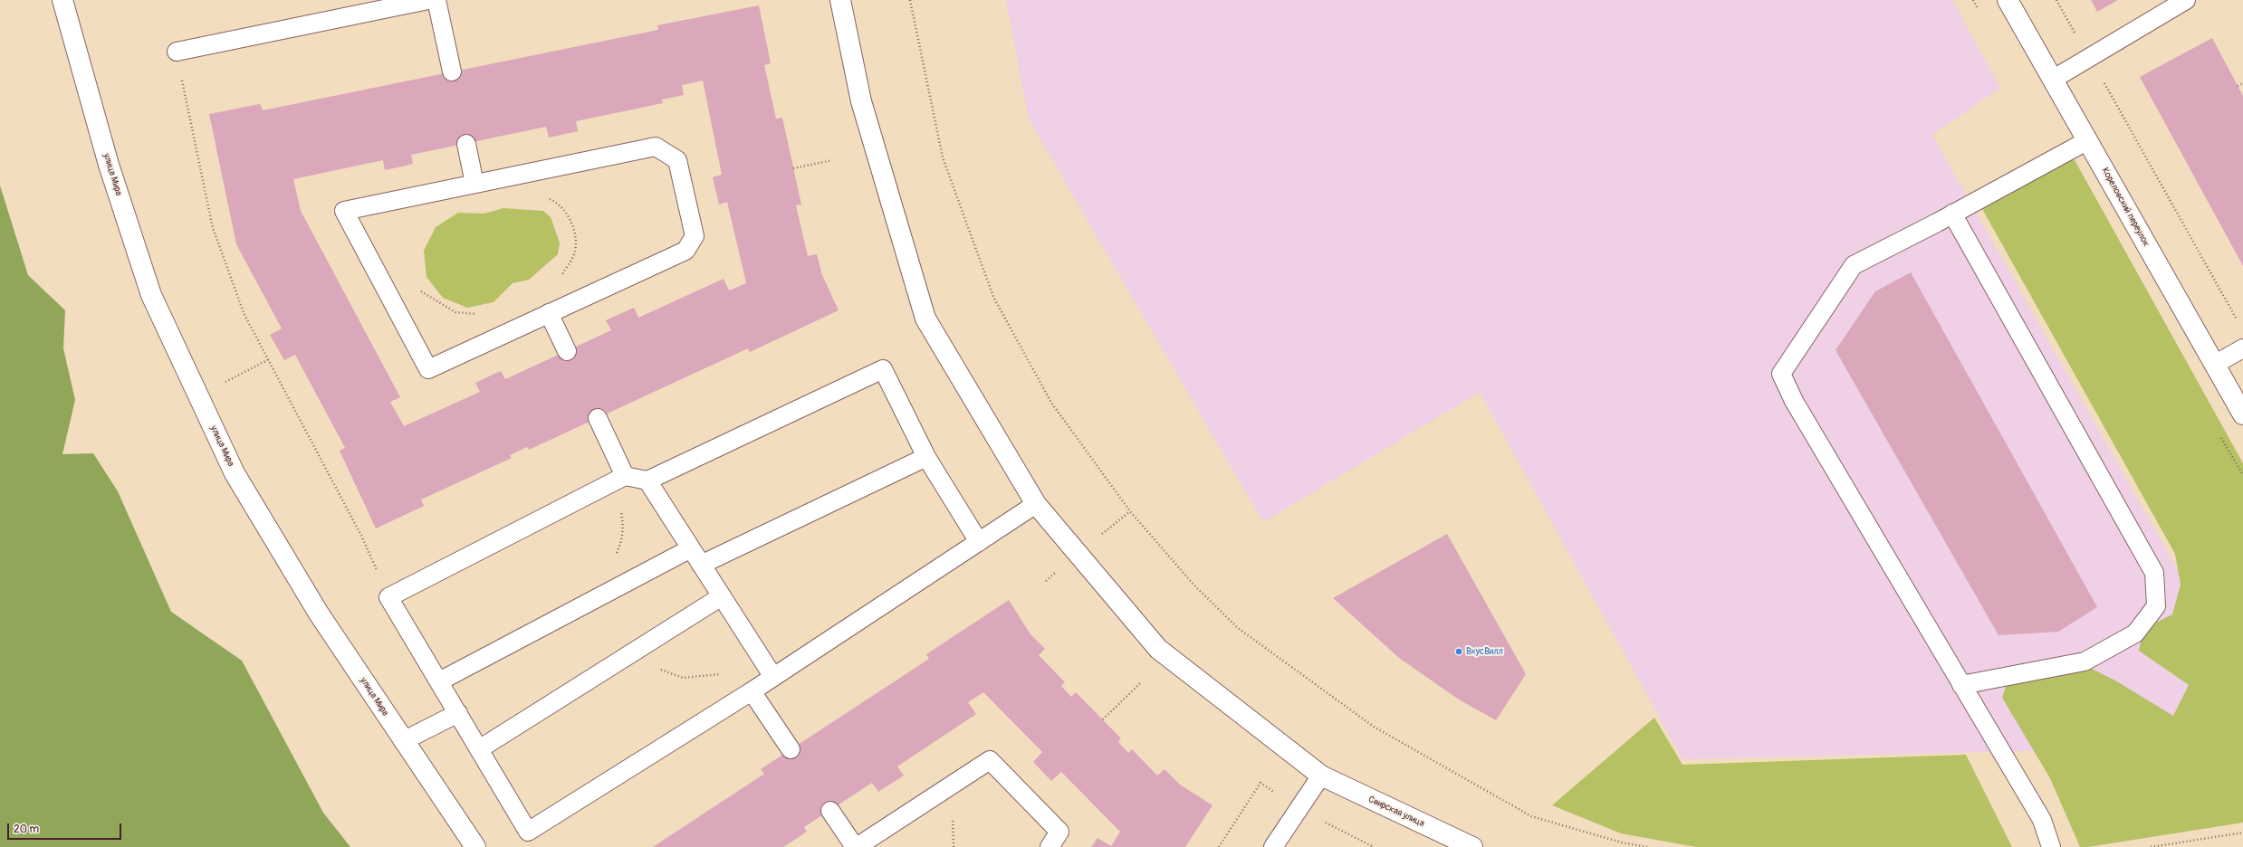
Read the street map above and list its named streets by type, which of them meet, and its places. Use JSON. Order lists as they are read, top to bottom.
{
  "streets": {
    "street": ["улица Мира", "Кореловский переулок", "Свирская улица"]
  },
  "places": ["ВкусВилл"],
  "scale_bar": "20 m"
}
